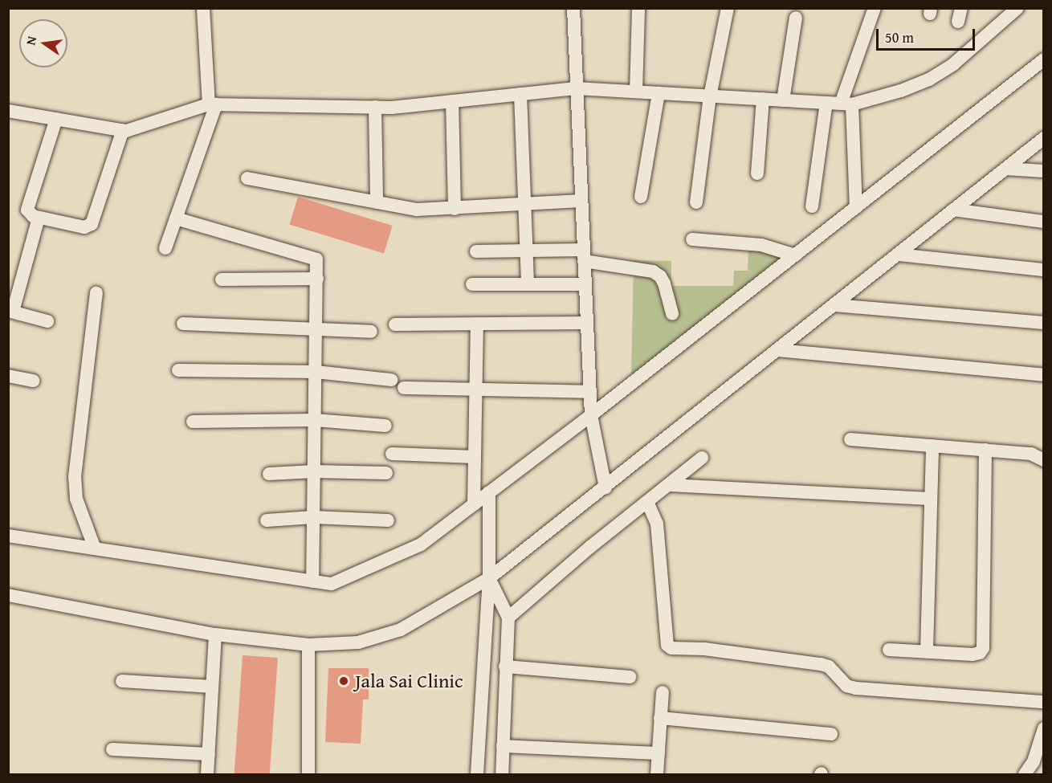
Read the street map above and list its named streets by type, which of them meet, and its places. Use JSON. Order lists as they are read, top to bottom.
{
  "places": ["Jala Sai Clinic"],
  "scale_bar": "50 m",
  "north": "left"
}
